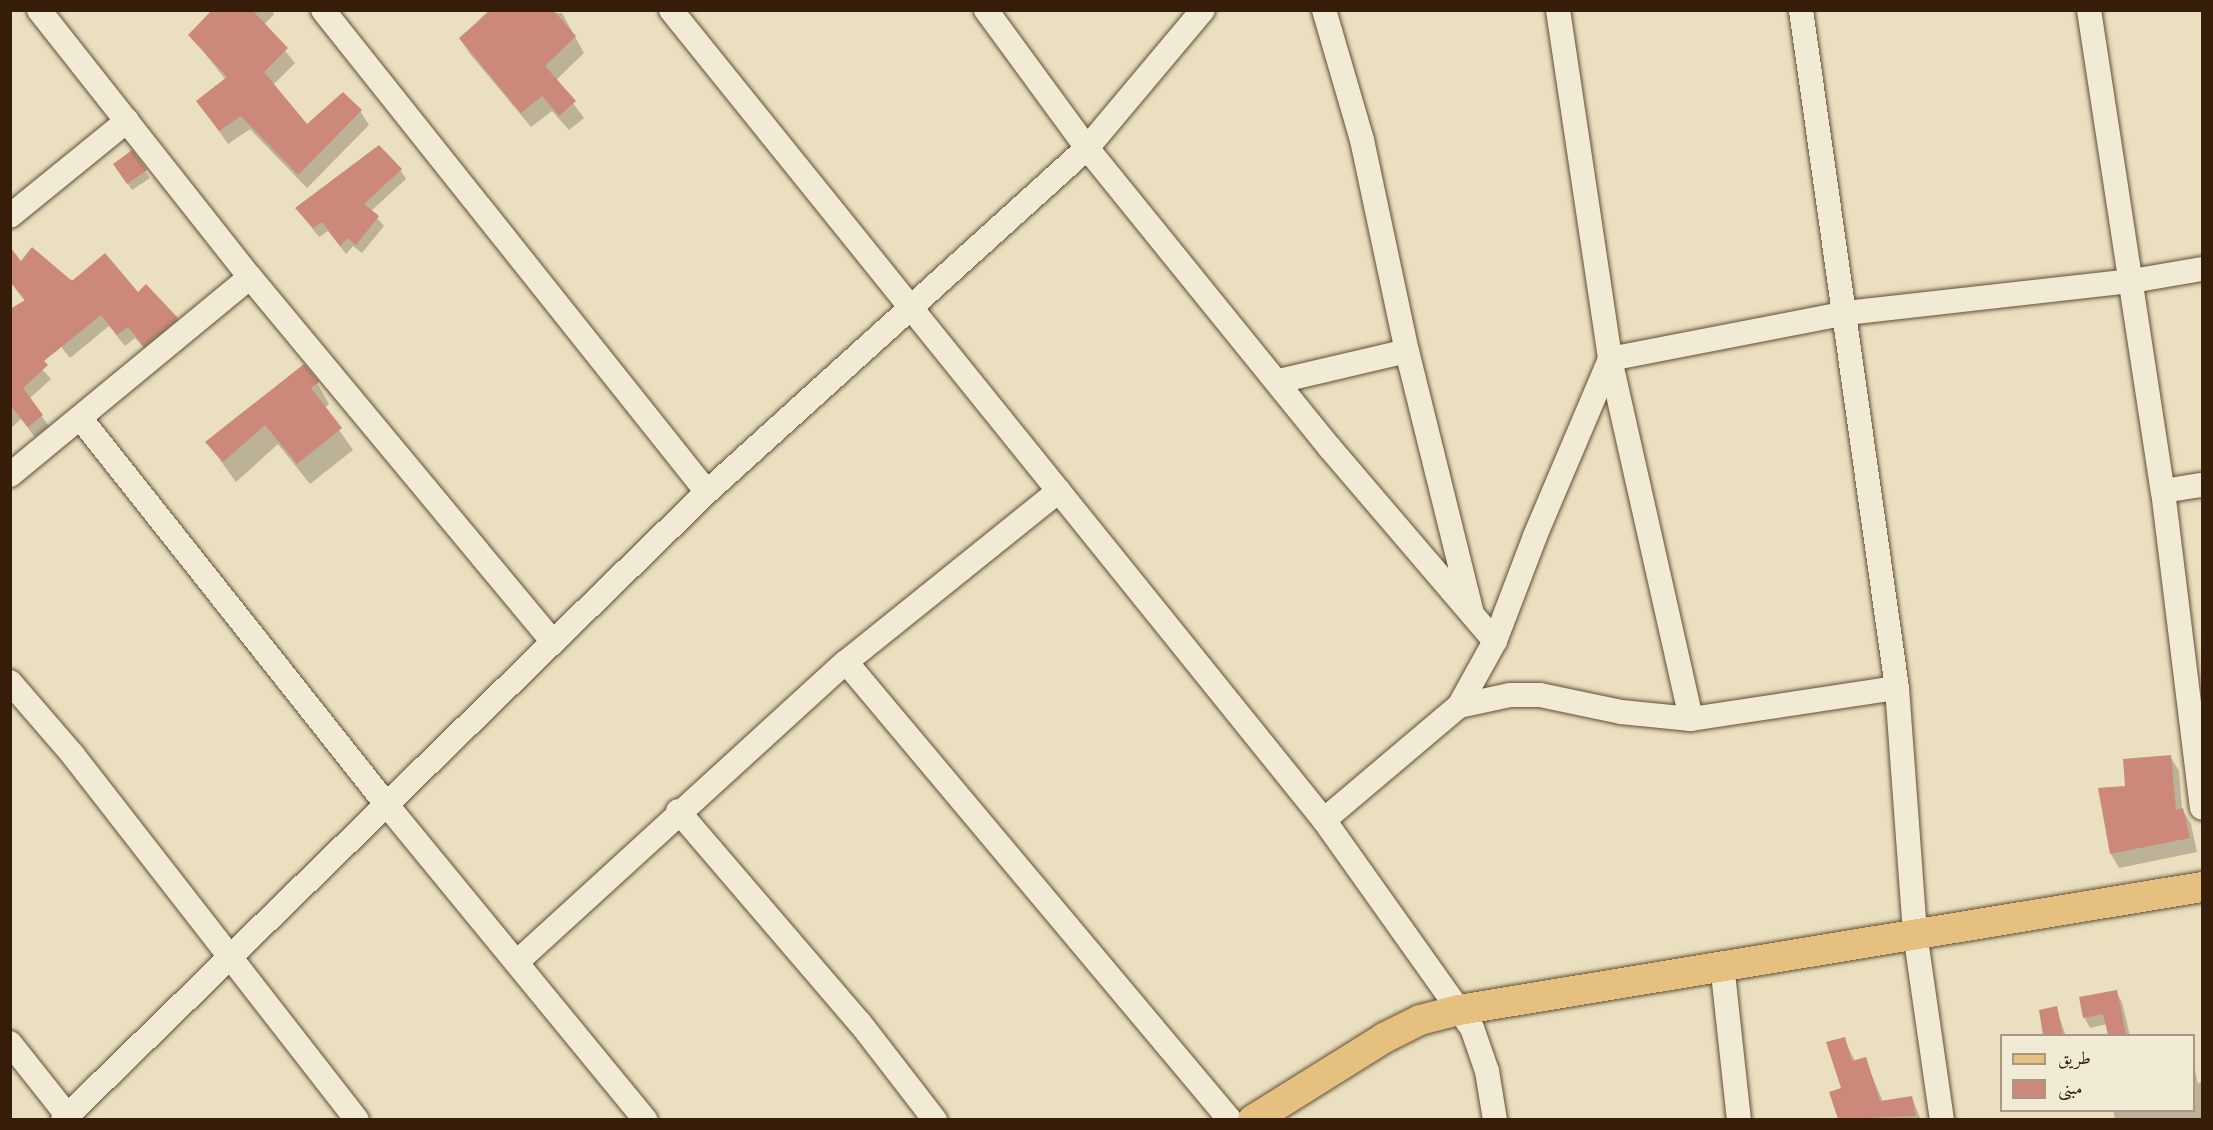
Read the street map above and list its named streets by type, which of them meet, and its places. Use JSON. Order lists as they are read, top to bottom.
{
  "legend": ["طريق", "مبنى"]
}
